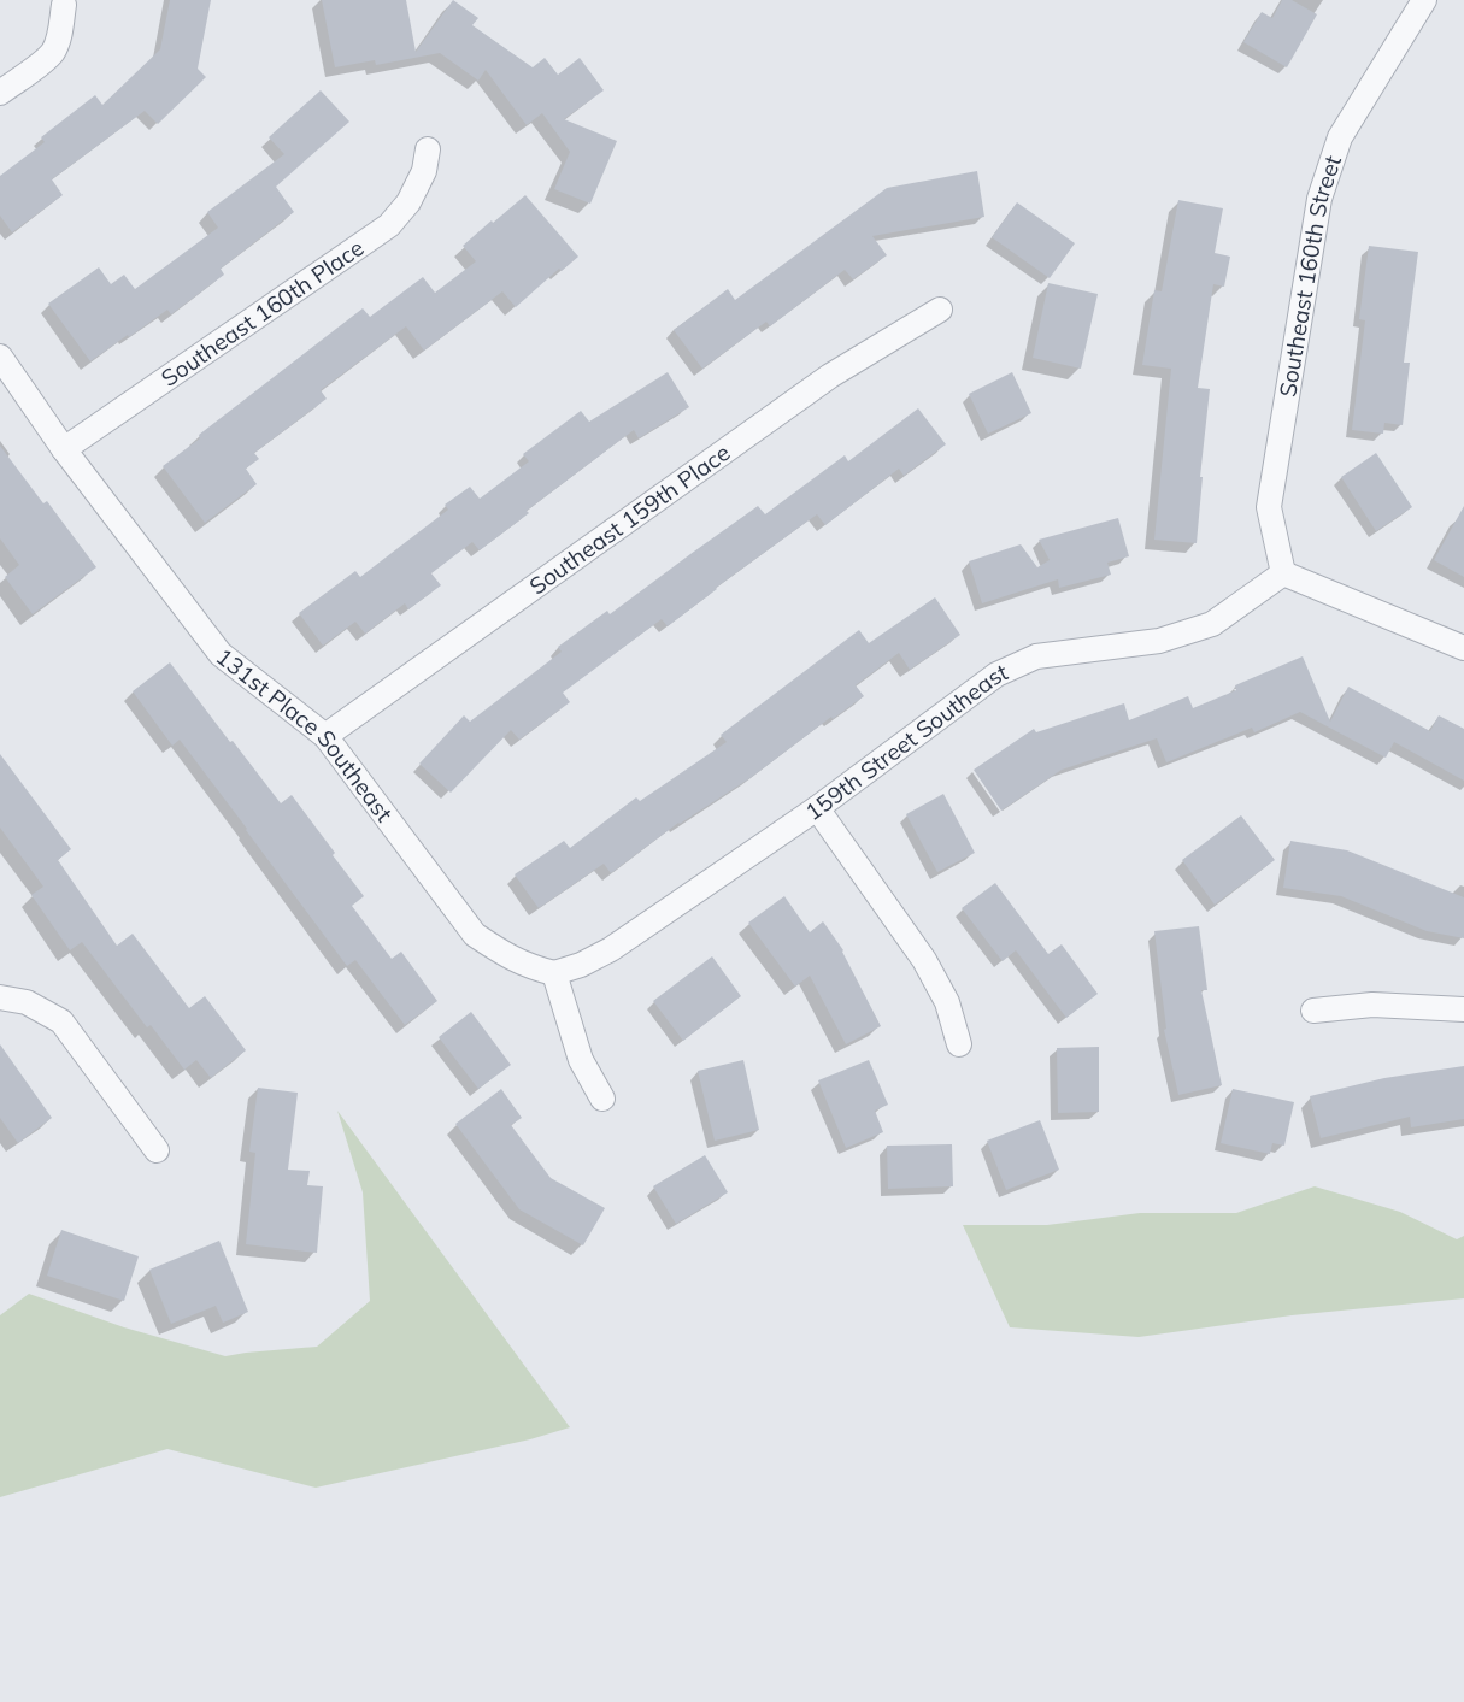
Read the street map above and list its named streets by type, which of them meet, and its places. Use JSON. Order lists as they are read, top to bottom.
{
  "streets": {
    "street": [
      "Southeast 160th Street",
      "Southeast 160th Place",
      "Southeast 159th Place",
      "131st Place Southeast",
      "159th Street Southeast"
    ]
  },
  "crossings": [
    ["Southeast 160th Street", "159th Street Southeast"],
    ["Southeast 160th Place", "131st Place Southeast"],
    ["Southeast 159th Place", "131st Place Southeast"],
    ["131st Place Southeast", "159th Street Southeast"]
  ]
}
